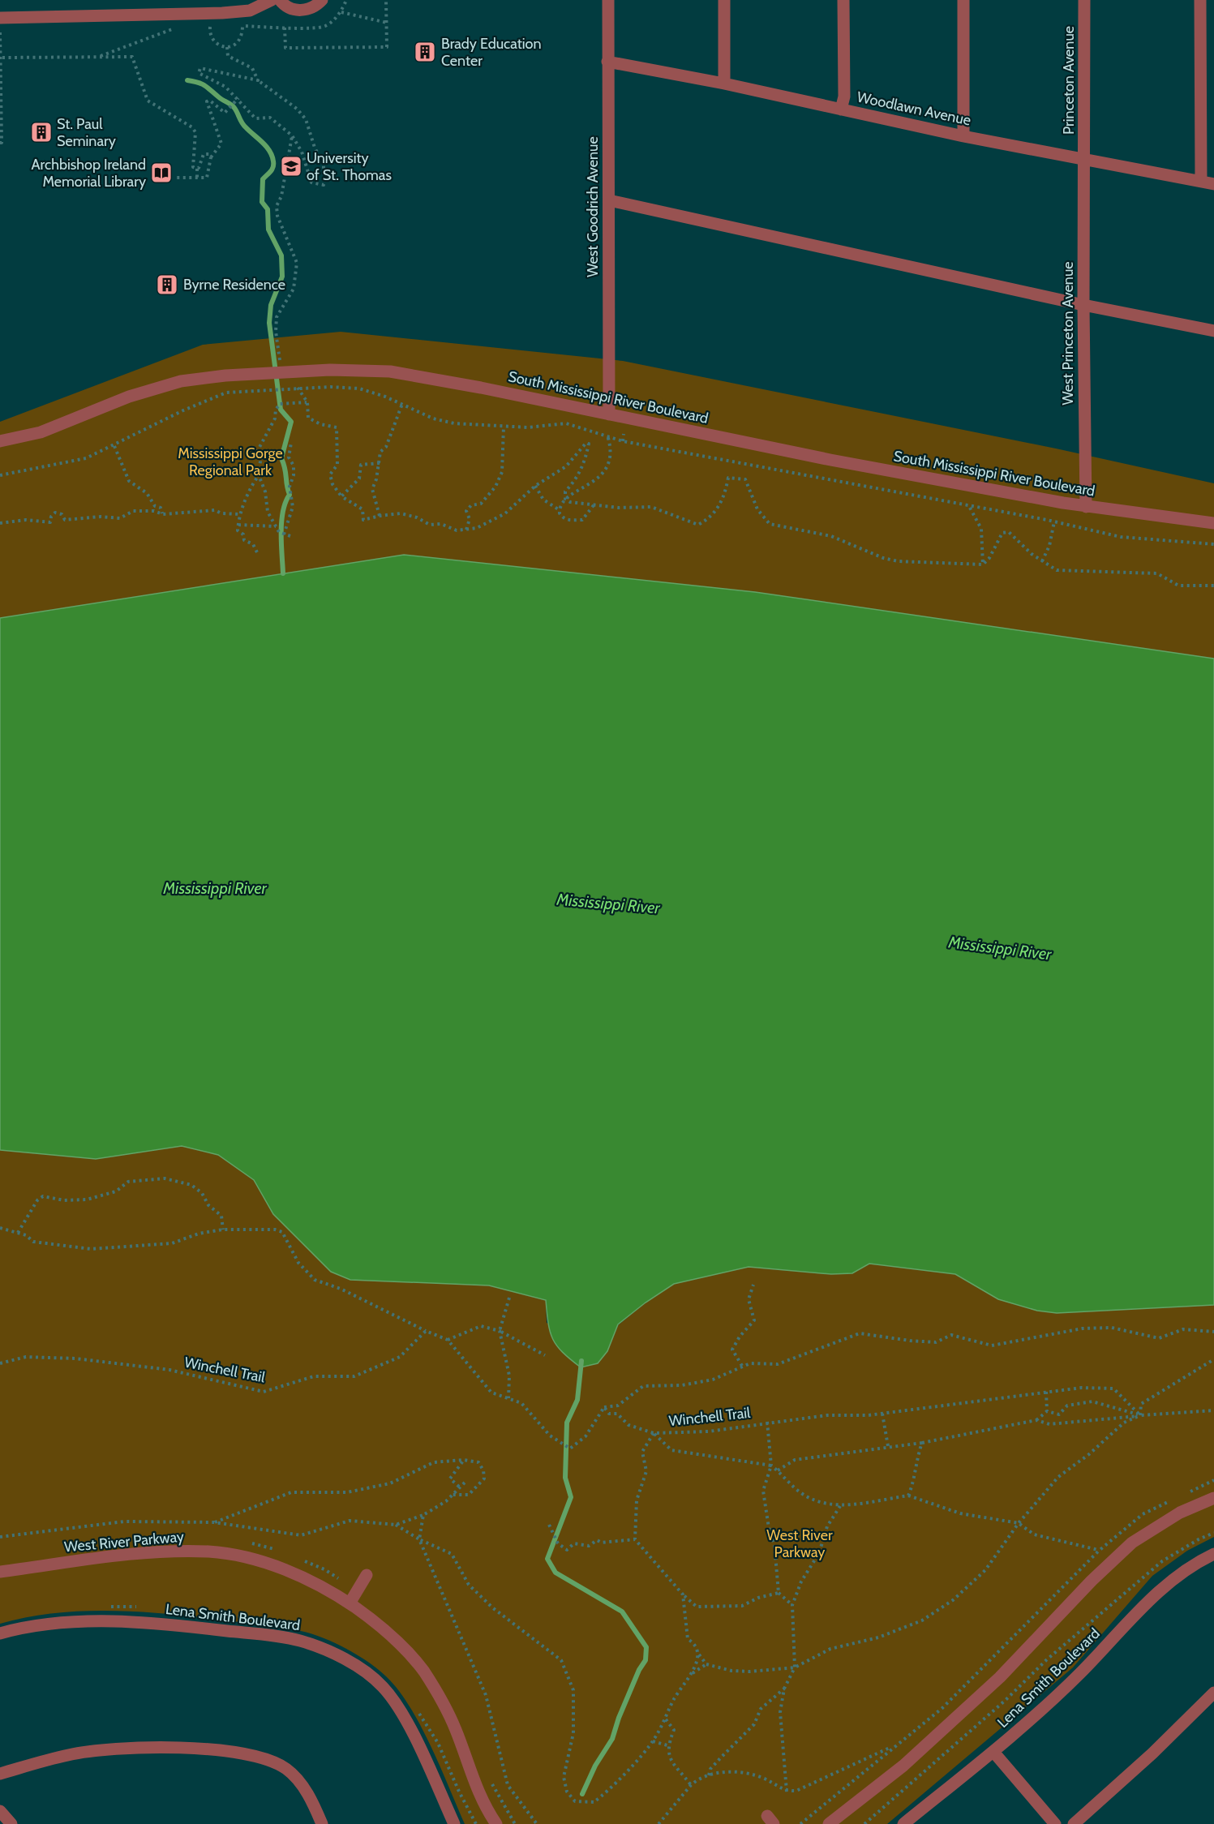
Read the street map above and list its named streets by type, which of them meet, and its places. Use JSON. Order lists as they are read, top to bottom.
{
  "streets": {
    "street": [
      "Princeton Avenue",
      "Woodlawn Avenue",
      "West Goodrich Avenue",
      "West Princeton Avenue",
      "South Mississippi River Boulevard",
      "West River Parkway",
      "Lena Smith Boulevard"
    ],
    "path": ["Winchell Trail"]
  },
  "crossings": [
    ["Princeton Avenue", "Woodlawn Avenue"],
    ["Princeton Avenue", "West Princeton Avenue"],
    ["Woodlawn Avenue", "West Goodrich Avenue"],
    ["Woodlawn Avenue", "West Princeton Avenue"],
    ["West Goodrich Avenue", "South Mississippi River Boulevard"],
    ["West Princeton Avenue", "South Mississippi River Boulevard"]
  ],
  "water": ["Mississippi River"],
  "parks": ["Mississippi Gorge Regional Park", "West River Parkway"],
  "places": {
    "building": ["Brady Education Center", "St. Paul Seminary", "Byrne Residence"],
    "school or university": ["University of St. Thomas"],
    "library": ["Archbishop Ireland Memorial Library"]
  }
}
